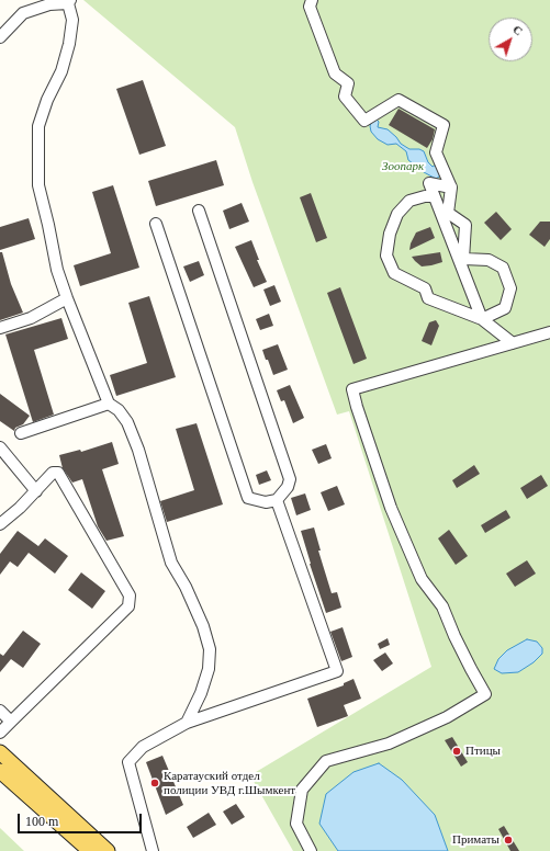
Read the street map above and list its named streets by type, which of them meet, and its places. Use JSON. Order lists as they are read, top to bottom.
{
  "parks": ["Зоопарк"],
  "places": ["Птицы", "Каратауский отдел полиции УВД г.Шымкент", "Приматы"],
  "scale_bar": "100 m",
  "north": "top right"
}
